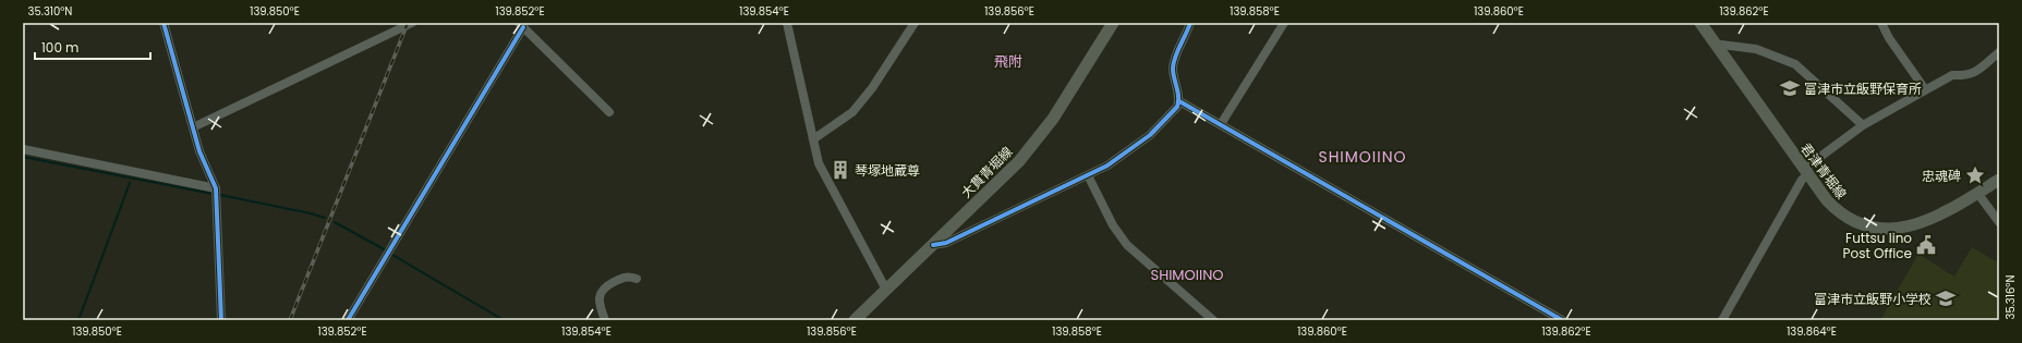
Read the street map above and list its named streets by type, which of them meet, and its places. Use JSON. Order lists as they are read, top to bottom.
{
  "streets": {
    "main road": ["君津青堀線", "大貫青堀線"]
  },
  "districts": ["飛附", "SHIMOIINO", "SHIMOIINO"],
  "places": {
    "school or university": ["富津市立飯野保育所", "富津市立飯野小学校"],
    "building": ["琴塚地蔵尊"],
    "place": ["忠魂碑"],
    "public building": ["Futtsu Iino Post Office"]
  },
  "scale_bar": "100 m",
  "coordinates": [
    "35.310°N",
    "139.850°E",
    "139.852°E",
    "139.854°E",
    "139.856°E",
    "139.858°E",
    "139.860°E",
    "139.862°E",
    "35.316°N",
    "139.864°E"
  ]
}
